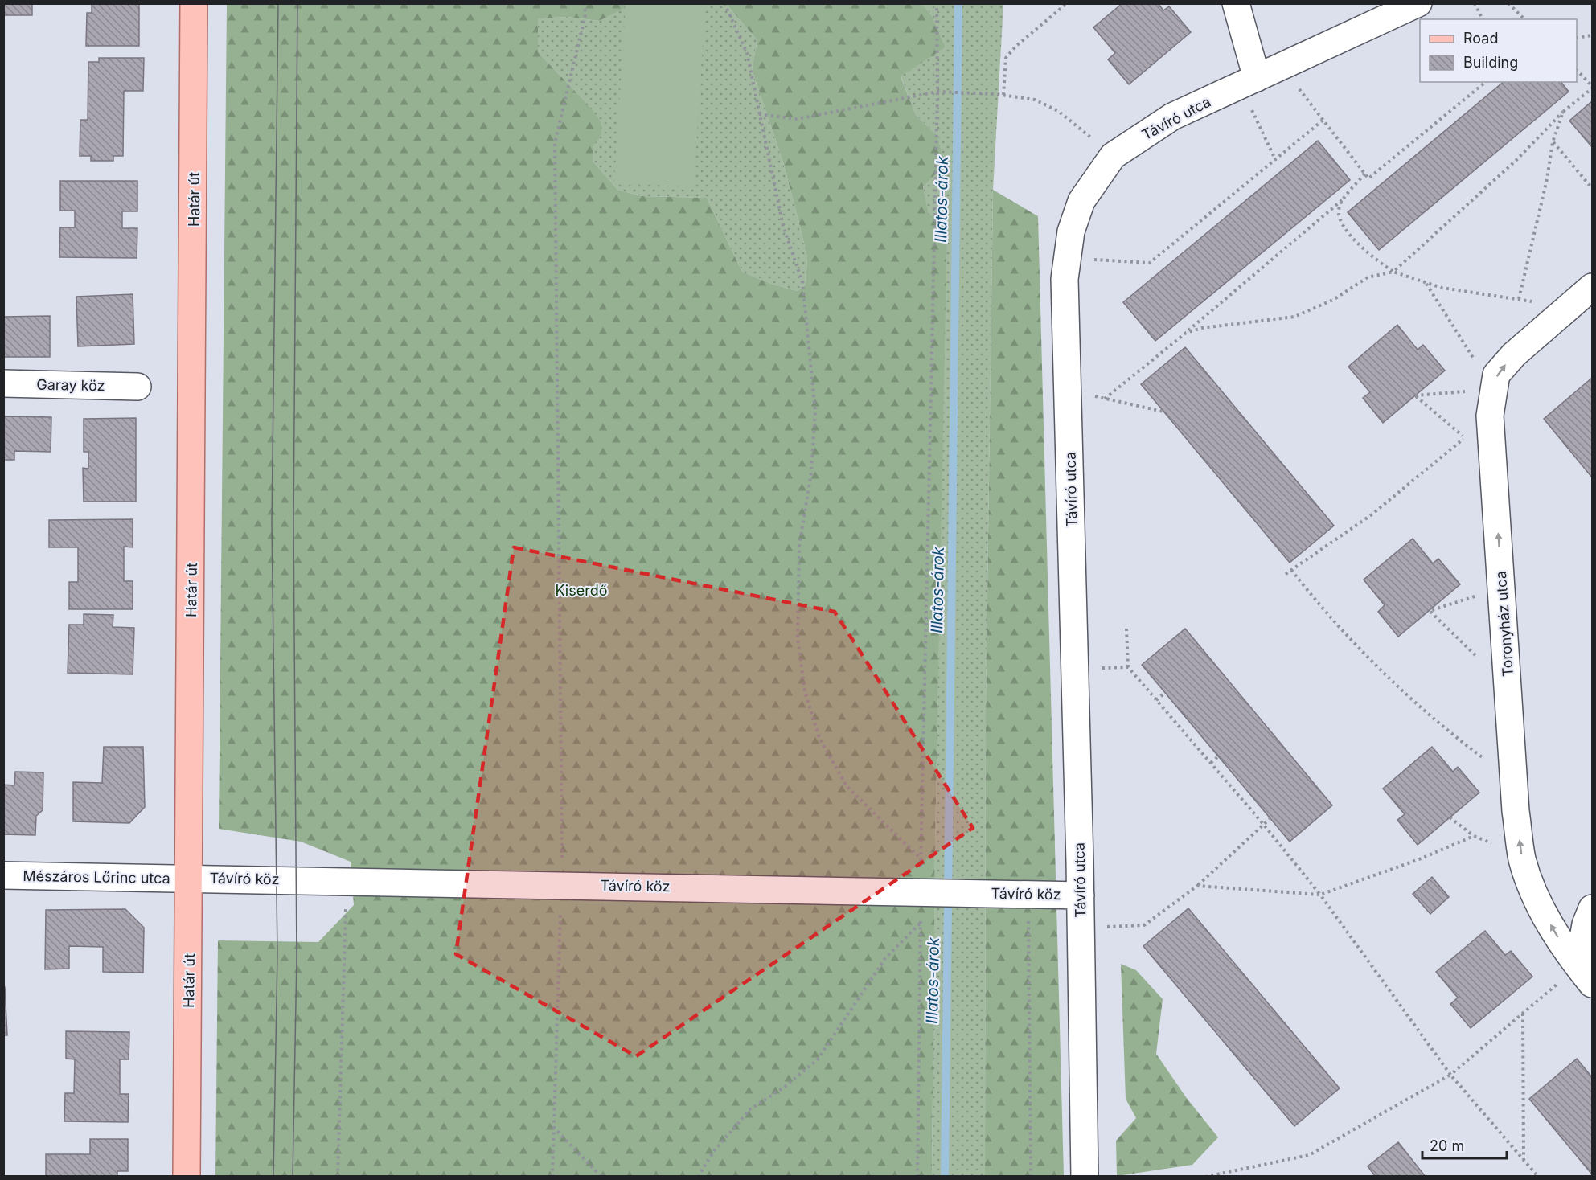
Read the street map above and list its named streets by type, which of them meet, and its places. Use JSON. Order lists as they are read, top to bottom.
{
  "streets": {
    "main road": ["Határ út"],
    "street": [
      "Távíró utca",
      "Garay köz",
      "Toronyház utca",
      "Mészáros Lőrinc utca",
      "Távíró köz"
    ]
  },
  "crossings": [
    ["Távíró utca", "Távíró köz"],
    ["Határ út", "Mészáros Lőrinc utca"],
    ["Határ út", "Távíró köz"],
    ["Mészáros Lőrinc utca", "Távíró köz"]
  ],
  "one_way": ["Toronyház utca"],
  "water": ["Illatos-árok"],
  "parks": ["Kiserdő"],
  "legend": ["Road", "Building"],
  "scale_bar": "20 m"
}
